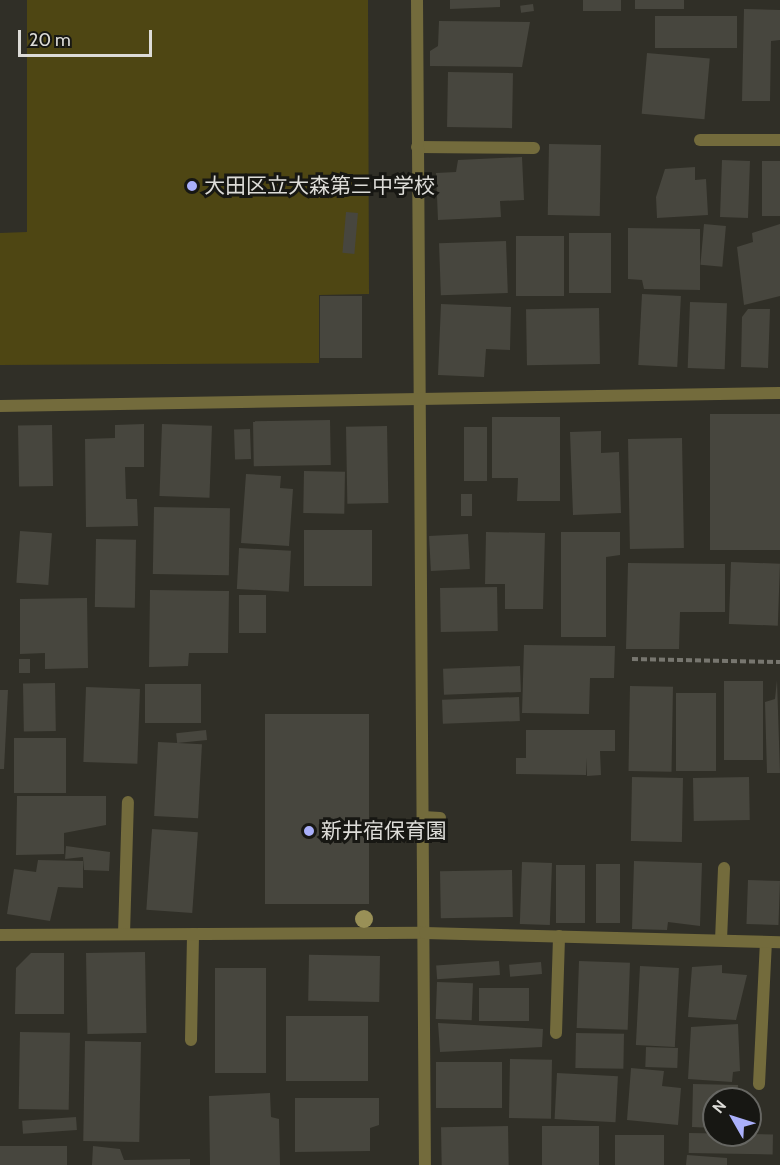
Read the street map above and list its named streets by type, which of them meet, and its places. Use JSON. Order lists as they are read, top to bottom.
{
  "places": ["大田区立大森第三中学校", "新井宿保育園"],
  "scale_bar": "20 m",
  "north": "top left"
}
